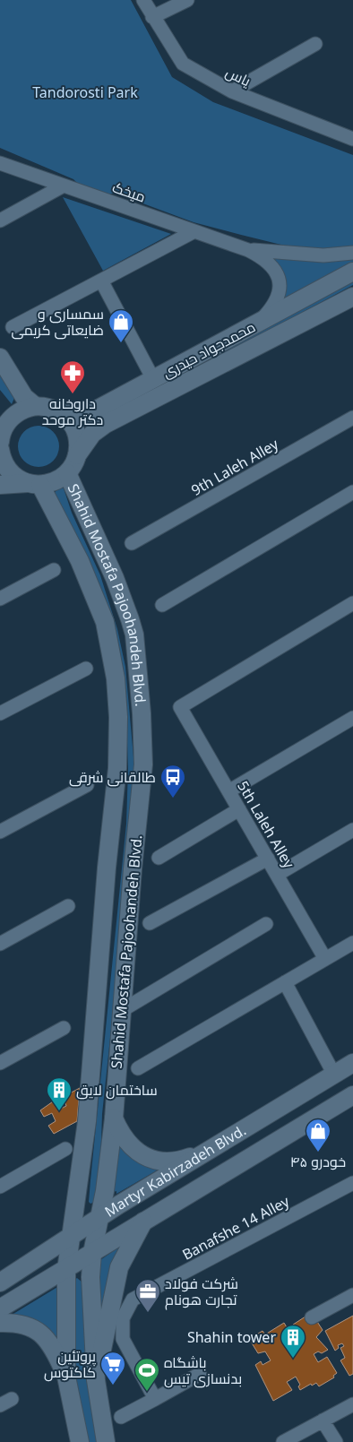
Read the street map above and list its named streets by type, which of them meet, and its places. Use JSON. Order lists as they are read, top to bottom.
{
  "streets": {
    "main road": ["محمدجواد حیدری", "Shahid Mostafa Pajoohandeh Blvd.", "Martyr Kabirzadeh Blvd."],
    "street": [
      "یاس",
      "میخک",
      "9th Laleh Alley",
      "5th Laleh Alley",
      "Banafshe 14 Alley"
    ]
  },
  "crossings": [
    ["محمدجواد حیدری", "Shahid Mostafa Pajoohandeh Blvd."],
    ["Shahid Mostafa Pajoohandeh Blvd.", "Martyr Kabirzadeh Blvd."]
  ],
  "parks": ["Tandorosti Park"],
  "places": {
    "shop": ["سمساری و ضایعاتی کریمی", "خودرو ۴۵"],
    "pharmacy": ["داروخانه دکتر موحد"],
    "bus stop": ["طالقانی شرقی"],
    "building": ["ساختمان لایق", "Shahin tower"],
    "office": ["شرکت فولاد تجارت هونام"],
    "supermarket": ["پروتئین کاکتوس"],
    "sports": ["باشگاه بدنسازی تیس"]
  }
}
